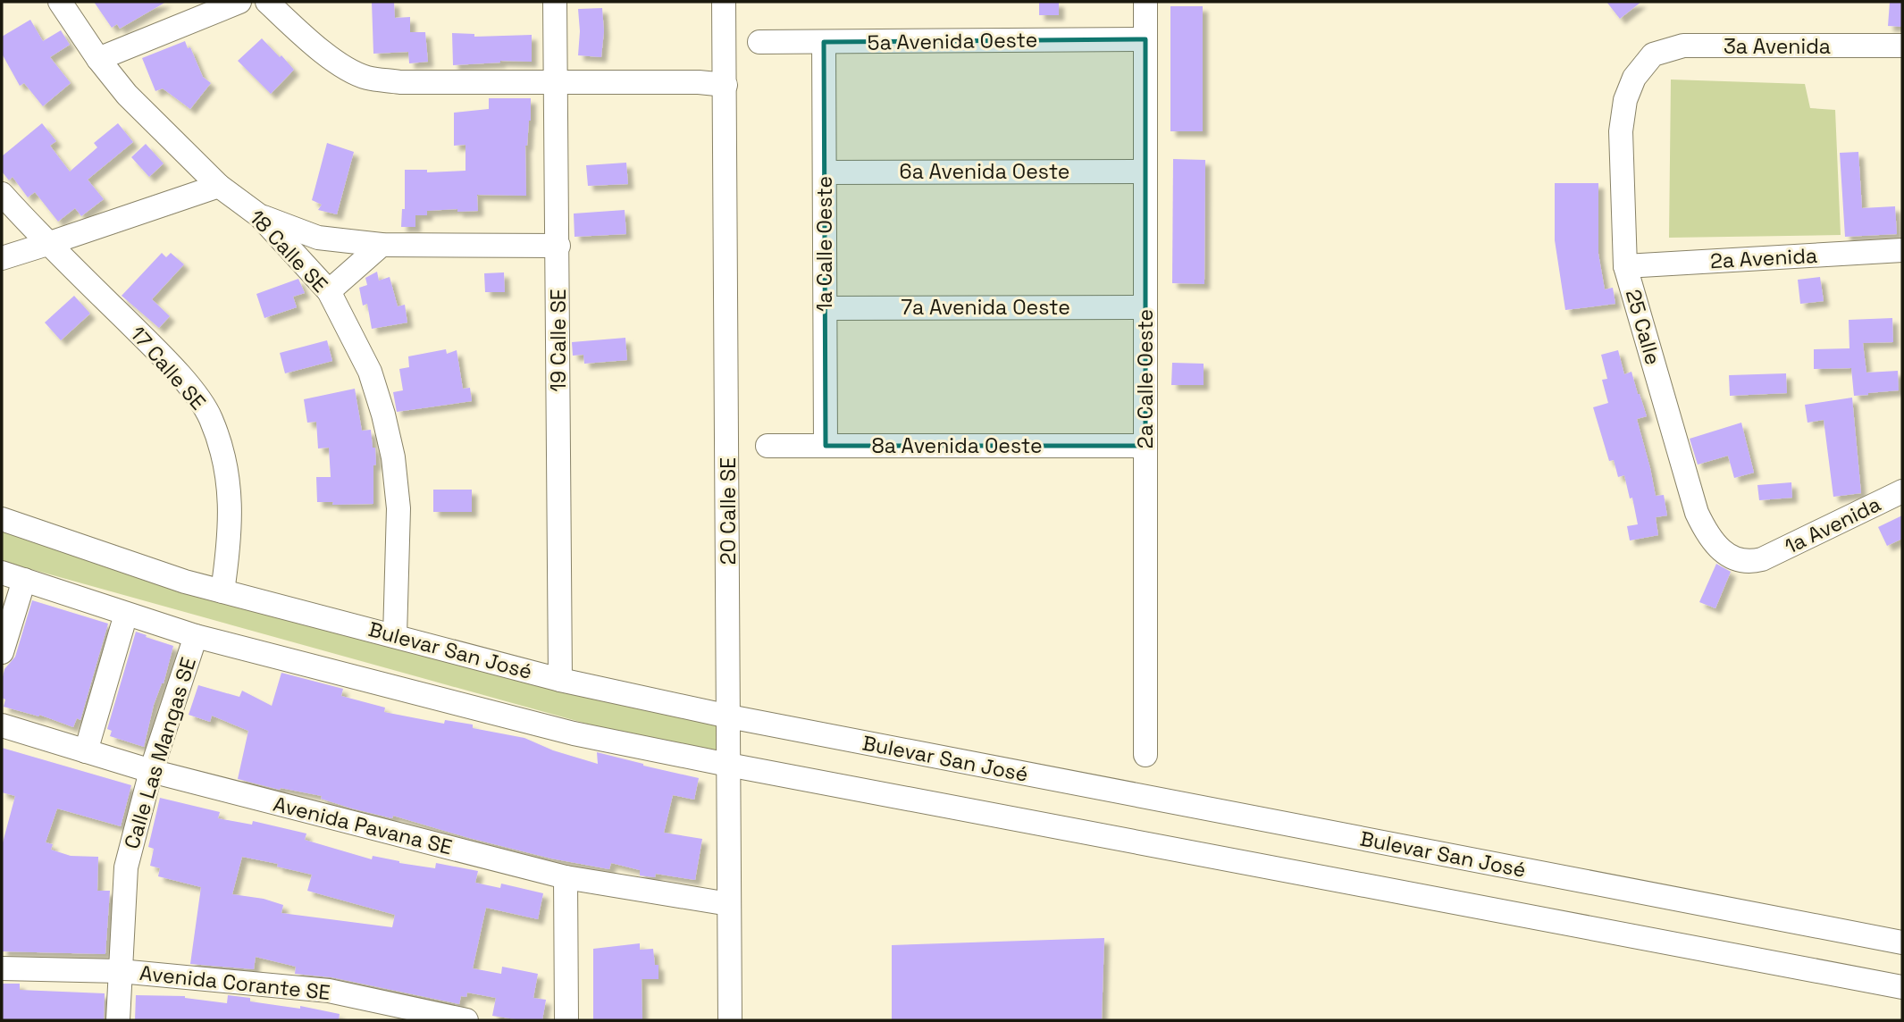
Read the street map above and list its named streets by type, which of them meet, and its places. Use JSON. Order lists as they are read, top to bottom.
{
  "streets": {
    "street": [
      "5a Avenida Oeste",
      "3a Avenida",
      "6a Avenida Oeste",
      "1a Calle Oeste",
      "18 Calle SE",
      "2a Avenida",
      "7a Avenida Oeste",
      "25 Calle",
      "19 Calle SE",
      "17 Calle SE",
      "2a Calle Oeste",
      "8a Avenida Oeste",
      "20 Calle SE",
      "1a Avenida",
      "Bulevar San José",
      "Calle Las Mangas SE",
      "Avenida Pavana SE",
      "Avenida Corante SE"
    ]
  },
  "crossings": [
    ["5a Avenida Oeste", "1a Calle Oeste"],
    ["5a Avenida Oeste", "2a Calle Oeste"],
    ["3a Avenida", "25 Calle"],
    ["6a Avenida Oeste", "1a Calle Oeste"],
    ["6a Avenida Oeste", "2a Calle Oeste"],
    ["1a Calle Oeste", "7a Avenida Oeste"],
    ["1a Calle Oeste", "8a Avenida Oeste"],
    ["18 Calle SE", "Bulevar San José"],
    ["2a Avenida", "25 Calle"],
    ["7a Avenida Oeste", "2a Calle Oeste"],
    ["25 Calle", "1a Avenida"],
    ["19 Calle SE", "Bulevar San José"],
    ["17 Calle SE", "Bulevar San José"],
    ["2a Calle Oeste", "8a Avenida Oeste"],
    ["20 Calle SE", "Bulevar San José"],
    ["20 Calle SE", "Avenida Pavana SE"],
    ["Calle Las Mangas SE", "Avenida Pavana SE"],
    ["Calle Las Mangas SE", "Avenida Corante SE"]
  ]
}
